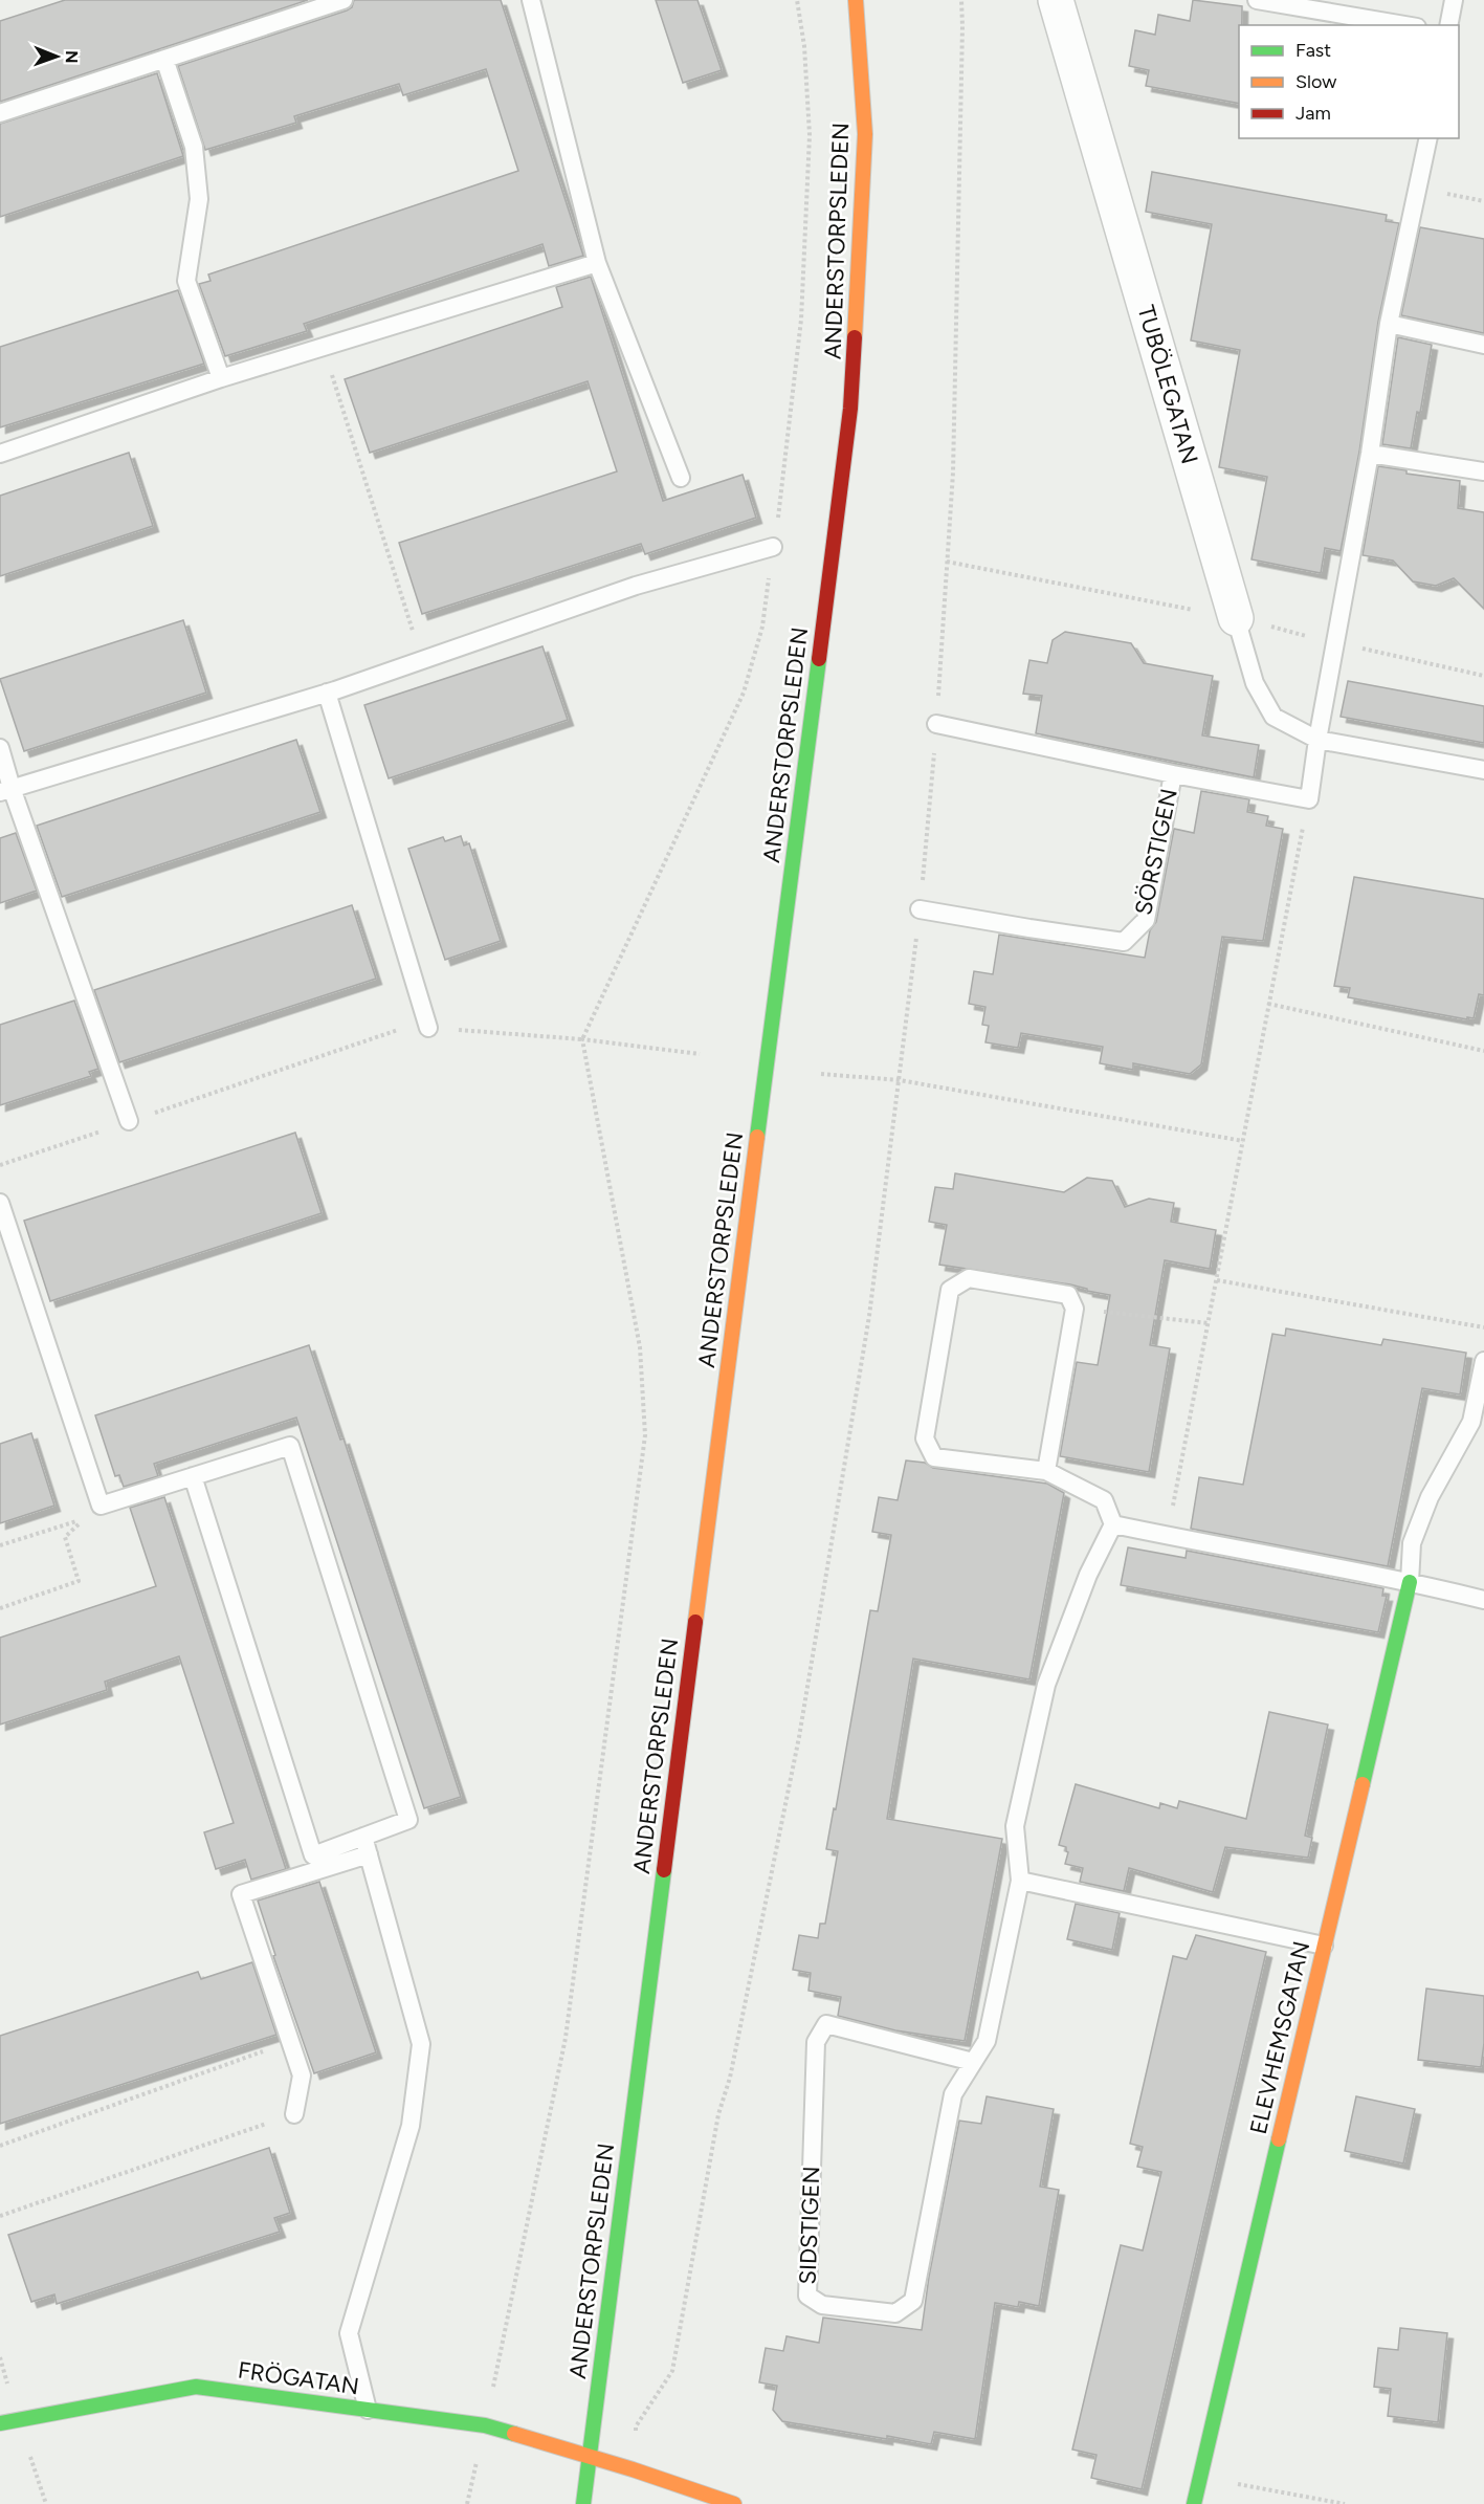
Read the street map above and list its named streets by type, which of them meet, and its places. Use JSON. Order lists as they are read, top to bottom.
{
  "streets": {
    "main road": ["ANDERSTORPSLEDEN", "ELEVHEMSGATAN", "FRÖGATAN"],
    "street": ["TUBÖLEGATAN"],
    "lane": ["SÖRSTIGEN", "SIDSTIGEN"]
  },
  "crossings": [
    ["ANDERSTORPSLEDEN", "FRÖGATAN"]
  ],
  "legend": ["Fast", "Slow", "Jam"],
  "north": "right"
}
